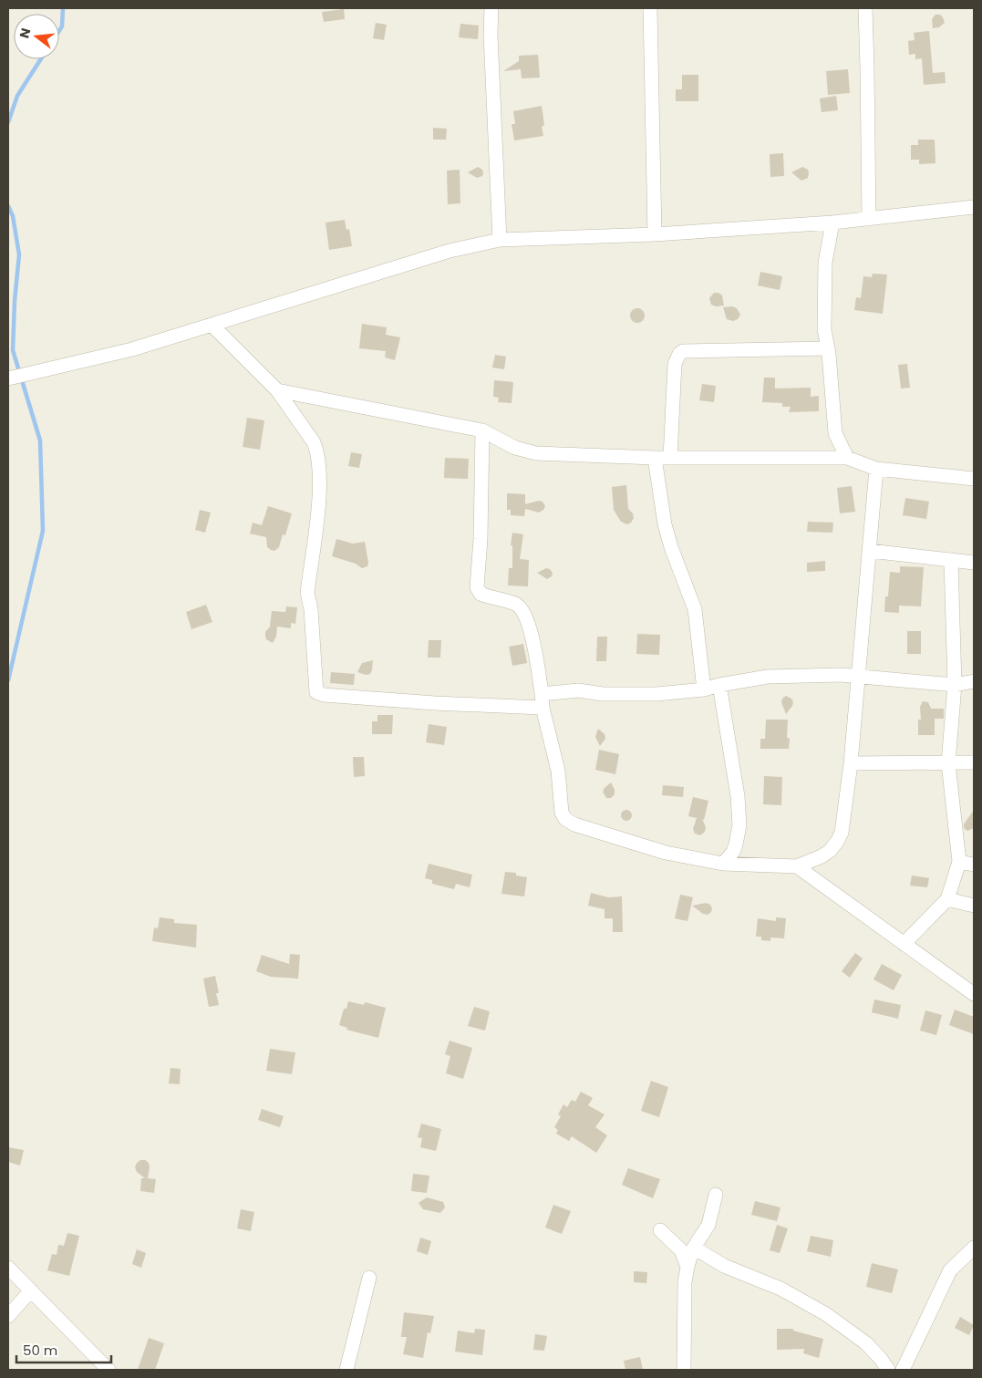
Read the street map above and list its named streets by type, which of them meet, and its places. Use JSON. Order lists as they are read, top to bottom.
{
  "scale_bar": "50 m",
  "north": "left"
}
